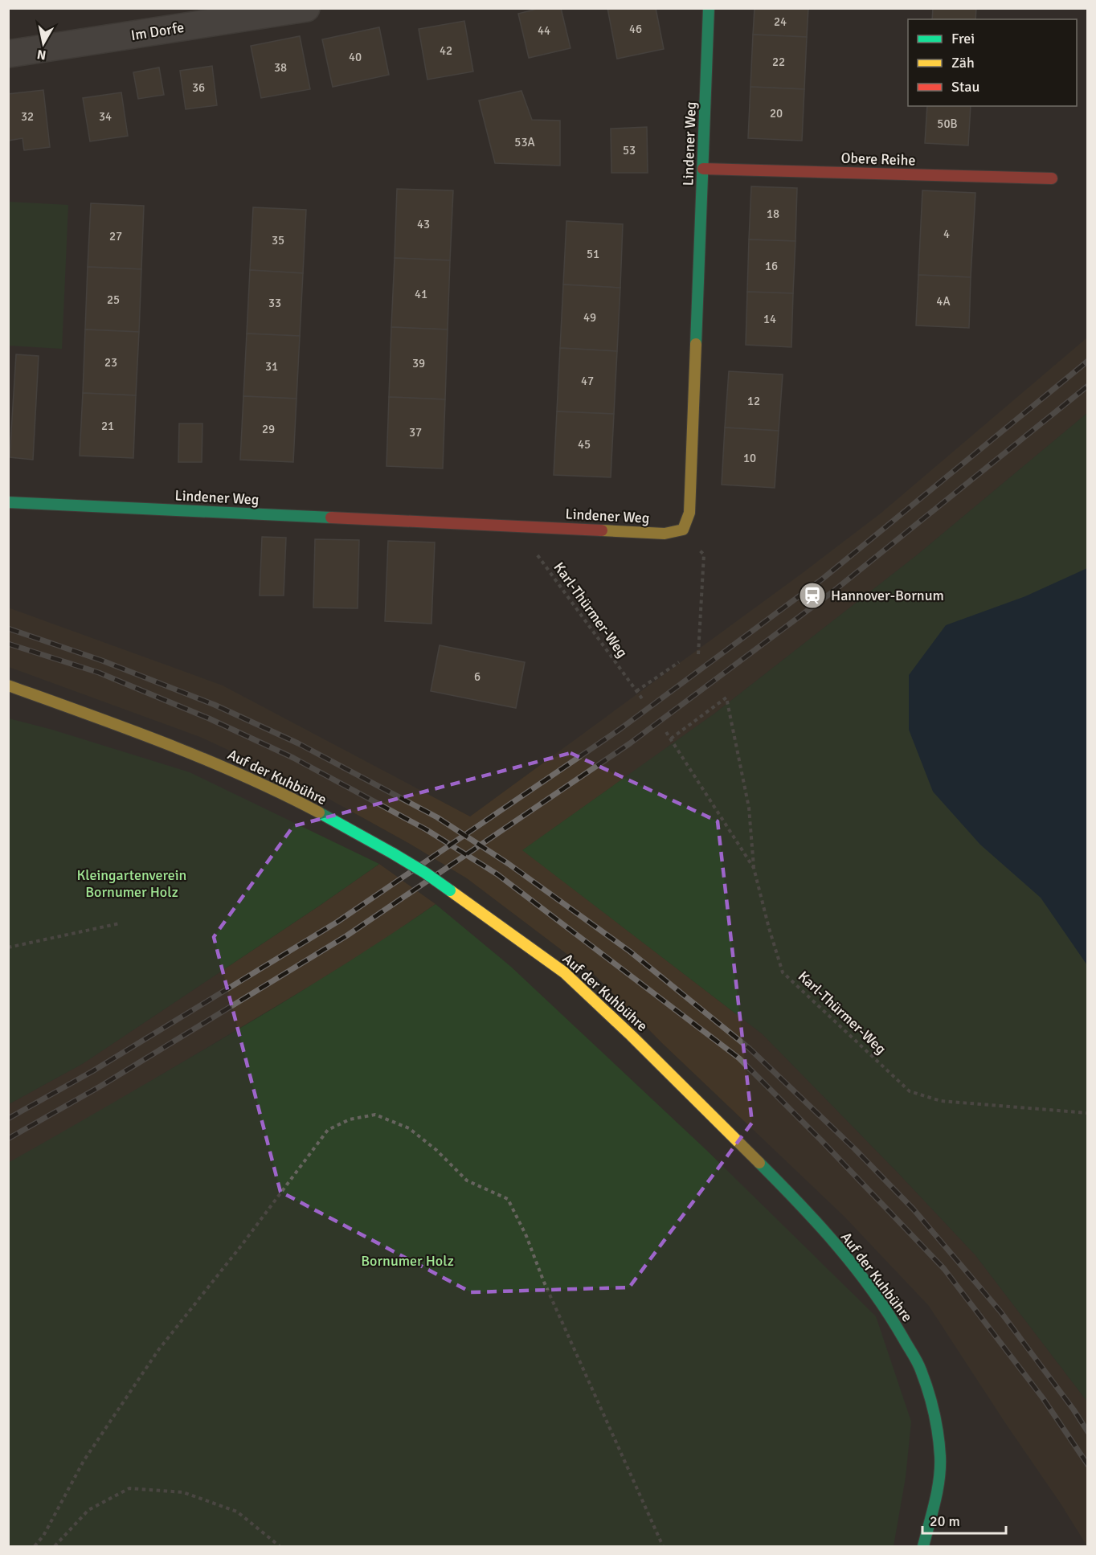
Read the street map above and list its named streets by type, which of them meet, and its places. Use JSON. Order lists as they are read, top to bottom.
{
  "streets": {
    "street": [
      "Im Dorfe",
      "Lindener Weg",
      "Obere Reihe",
      "Auf der Kuhbühre"
    ],
    "path": ["Karl-Thürmer-Weg"]
  },
  "crossings": [
    ["Lindener Weg", "Obere Reihe"],
    ["Lindener Weg", "Karl-Thürmer-Weg"]
  ],
  "parks": ["Kleingartenverein Bornumer Holz", "Bornumer Holz"],
  "places": {
    "station": ["Hannover-Bornum"]
  },
  "house_numbers": [
    "24",
    "46",
    "44",
    "42",
    "40",
    "22",
    "38",
    "36",
    "20",
    "32",
    "34",
    "50B",
    "53A",
    "53",
    "18",
    "43",
    "4",
    "27",
    "35",
    "51",
    "16",
    "41",
    "25",
    "4A",
    "33",
    "49",
    "14",
    "23",
    "39",
    "31",
    "47",
    "12",
    "21",
    "29",
    "37",
    "45",
    "10",
    "6"
  ],
  "legend": ["Frei", "Zäh", "Stau"],
  "scale_bar": "20 m",
  "north": "bottom"
}
